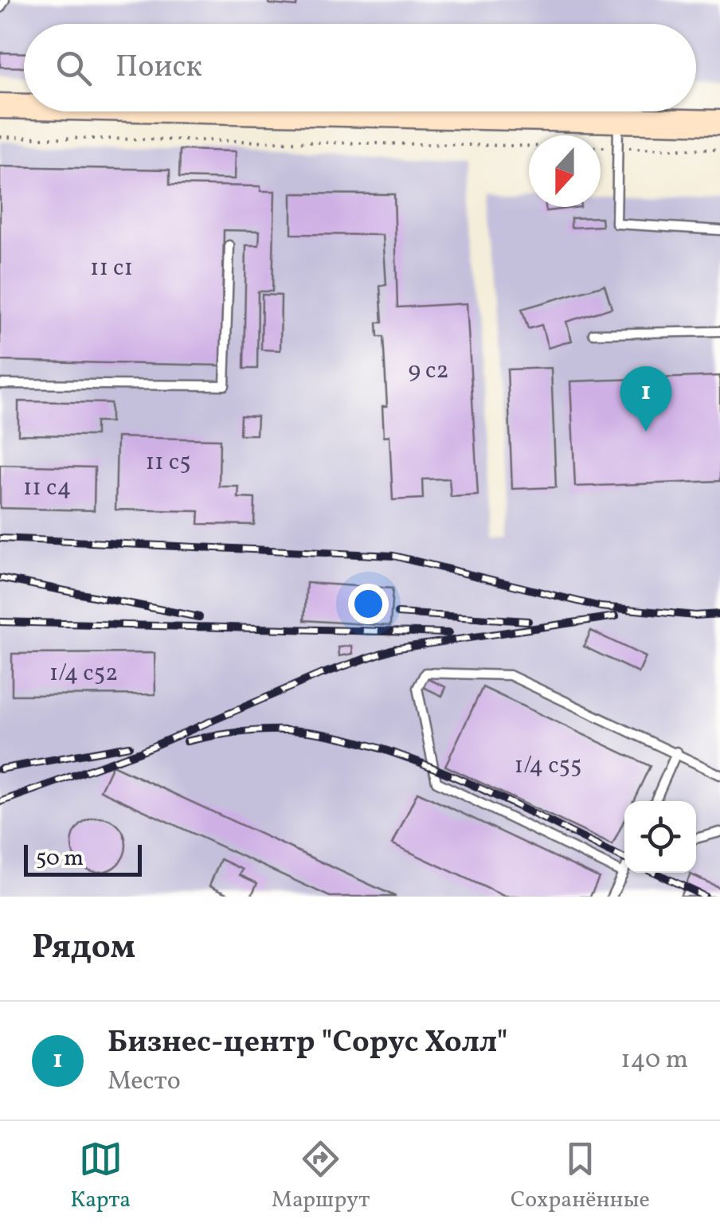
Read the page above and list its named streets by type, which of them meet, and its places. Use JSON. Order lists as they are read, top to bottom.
{
  "house_numbers": [
    "11 с1",
    "9 с2",
    "11 с5",
    "11 с4",
    "1/4 с52",
    "1/4 с55"
  ],
  "scale_bar": "50 m",
  "north": "bottom",
  "page": {
    "search": "Поиск",
    "pins": "1",
    "scale": "50 m",
    "heading": "Рядом",
    "list": [
      {
        "mark": "1",
        "name": "Бизнес-центр \"Сорус Холл\"",
        "note": "Место",
        "value": "140 m"
      }
    ],
    "nav": ["Карта", "Маршрут", "Сохранённые"]
  }
}
